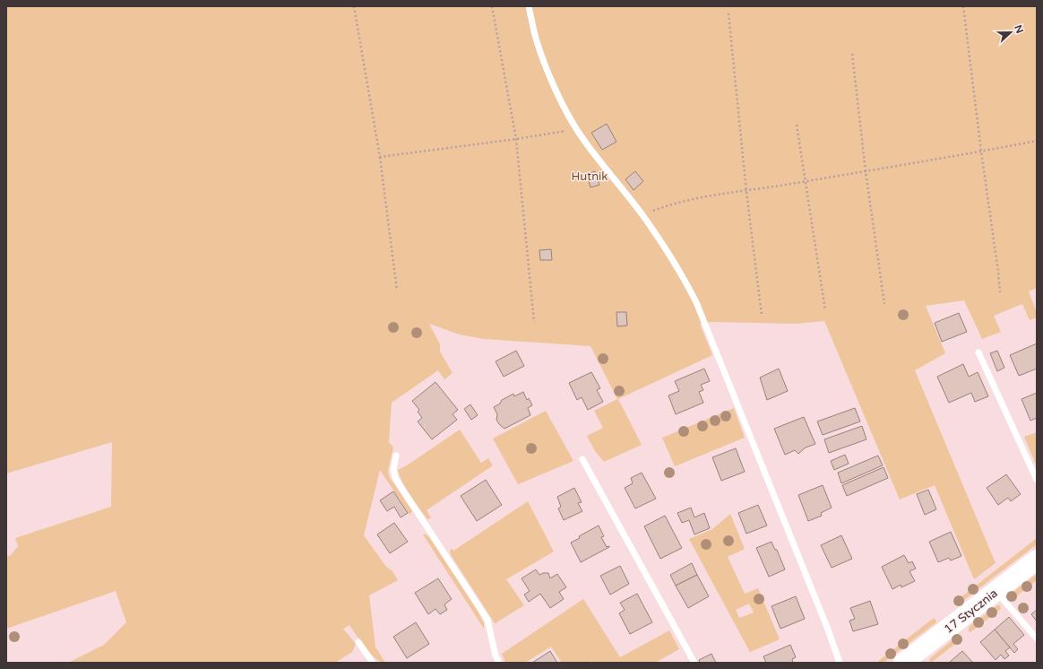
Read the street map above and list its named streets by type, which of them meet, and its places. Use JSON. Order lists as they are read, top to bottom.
{
  "streets": {
    "main road": ["17 Stycznia"]
  },
  "parks": ["Hutnik"],
  "north": "right"
}
